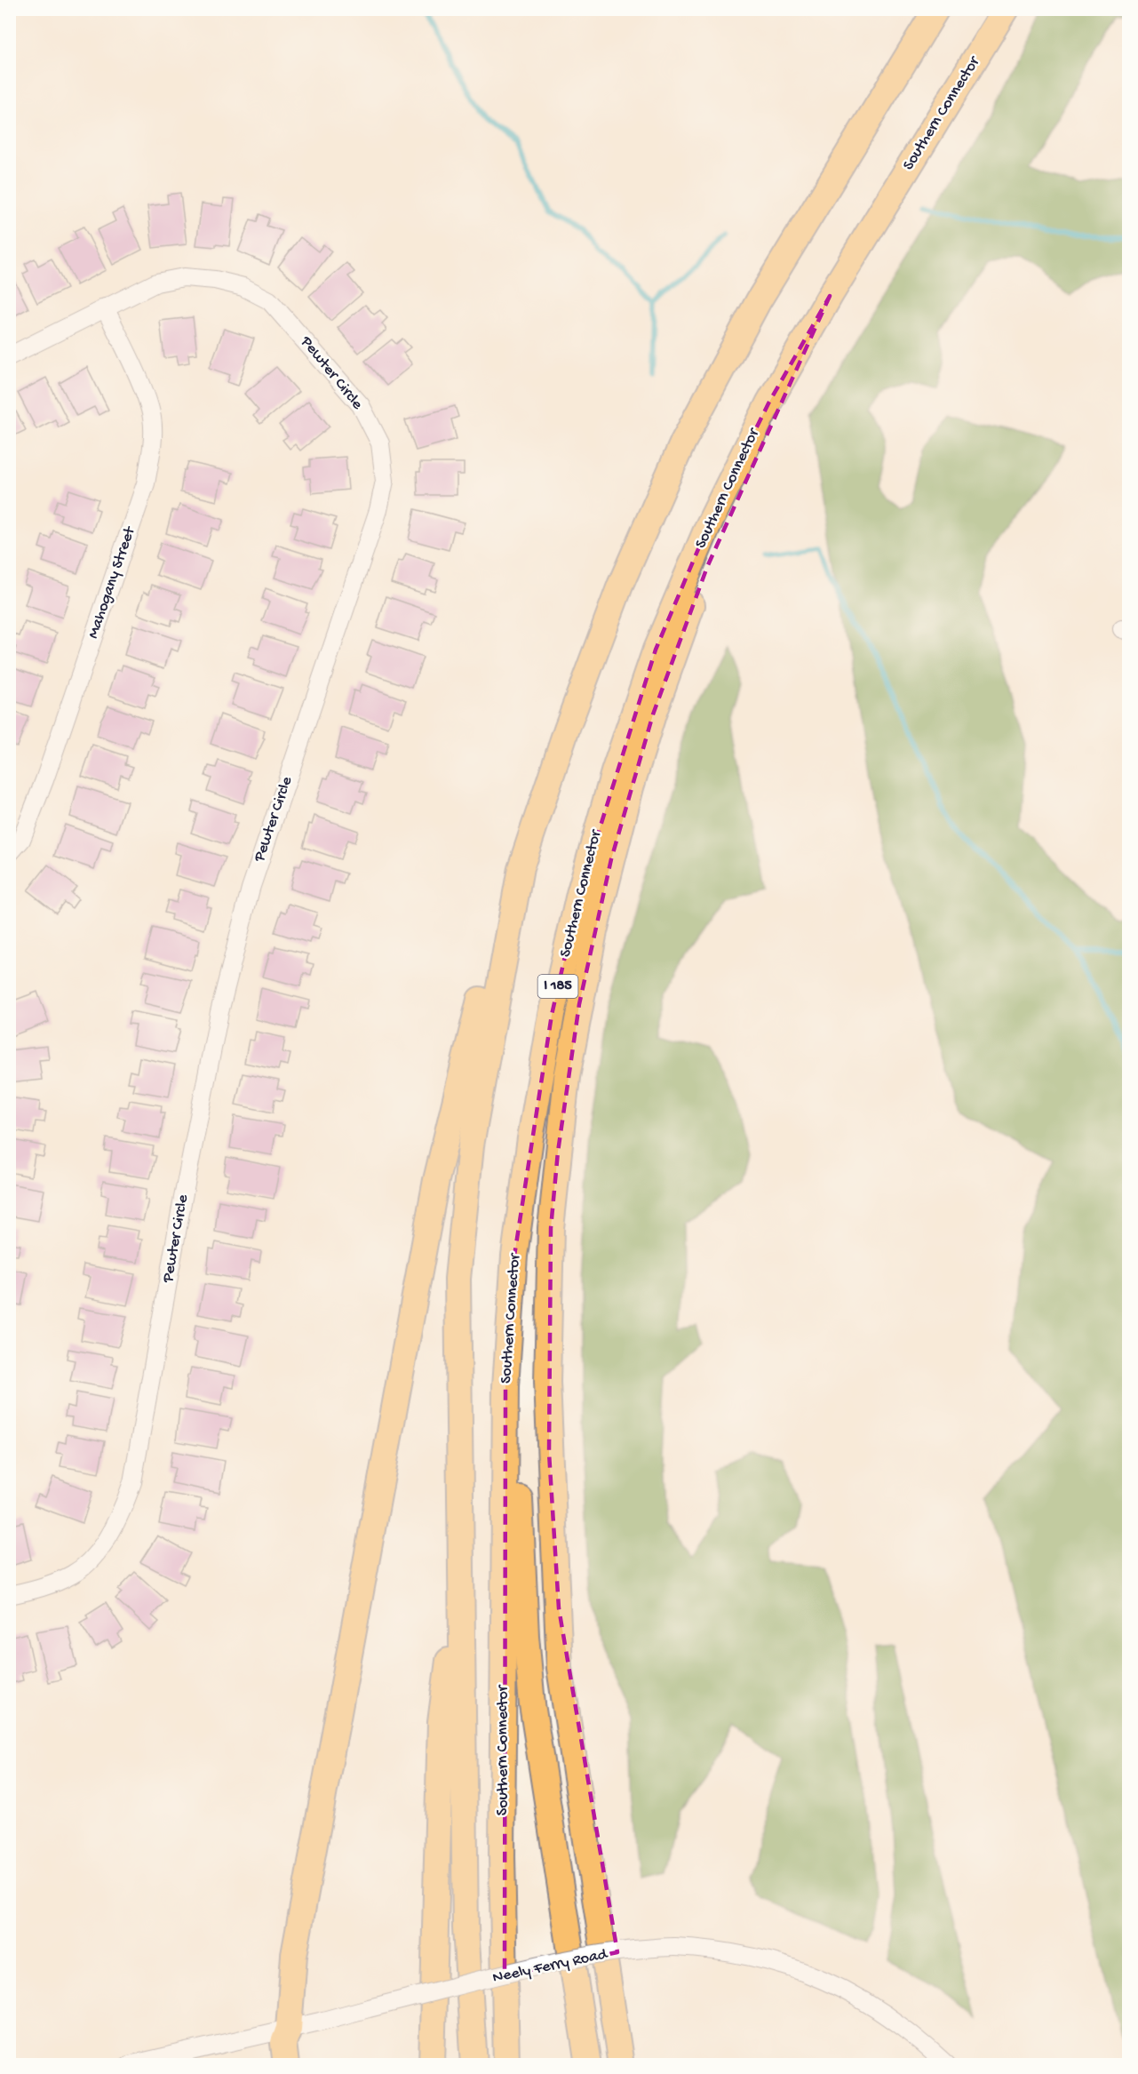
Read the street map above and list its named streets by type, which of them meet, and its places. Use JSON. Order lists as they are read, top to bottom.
{
  "streets": {
    "highway": ["Southern Connector", "I 185"],
    "street": ["Pewter Circle", "Mahogany Street", "Neely Ferry Road"]
  },
  "crossings": [
    ["Pewter Circle", "Mahogany Street"]
  ]
}
